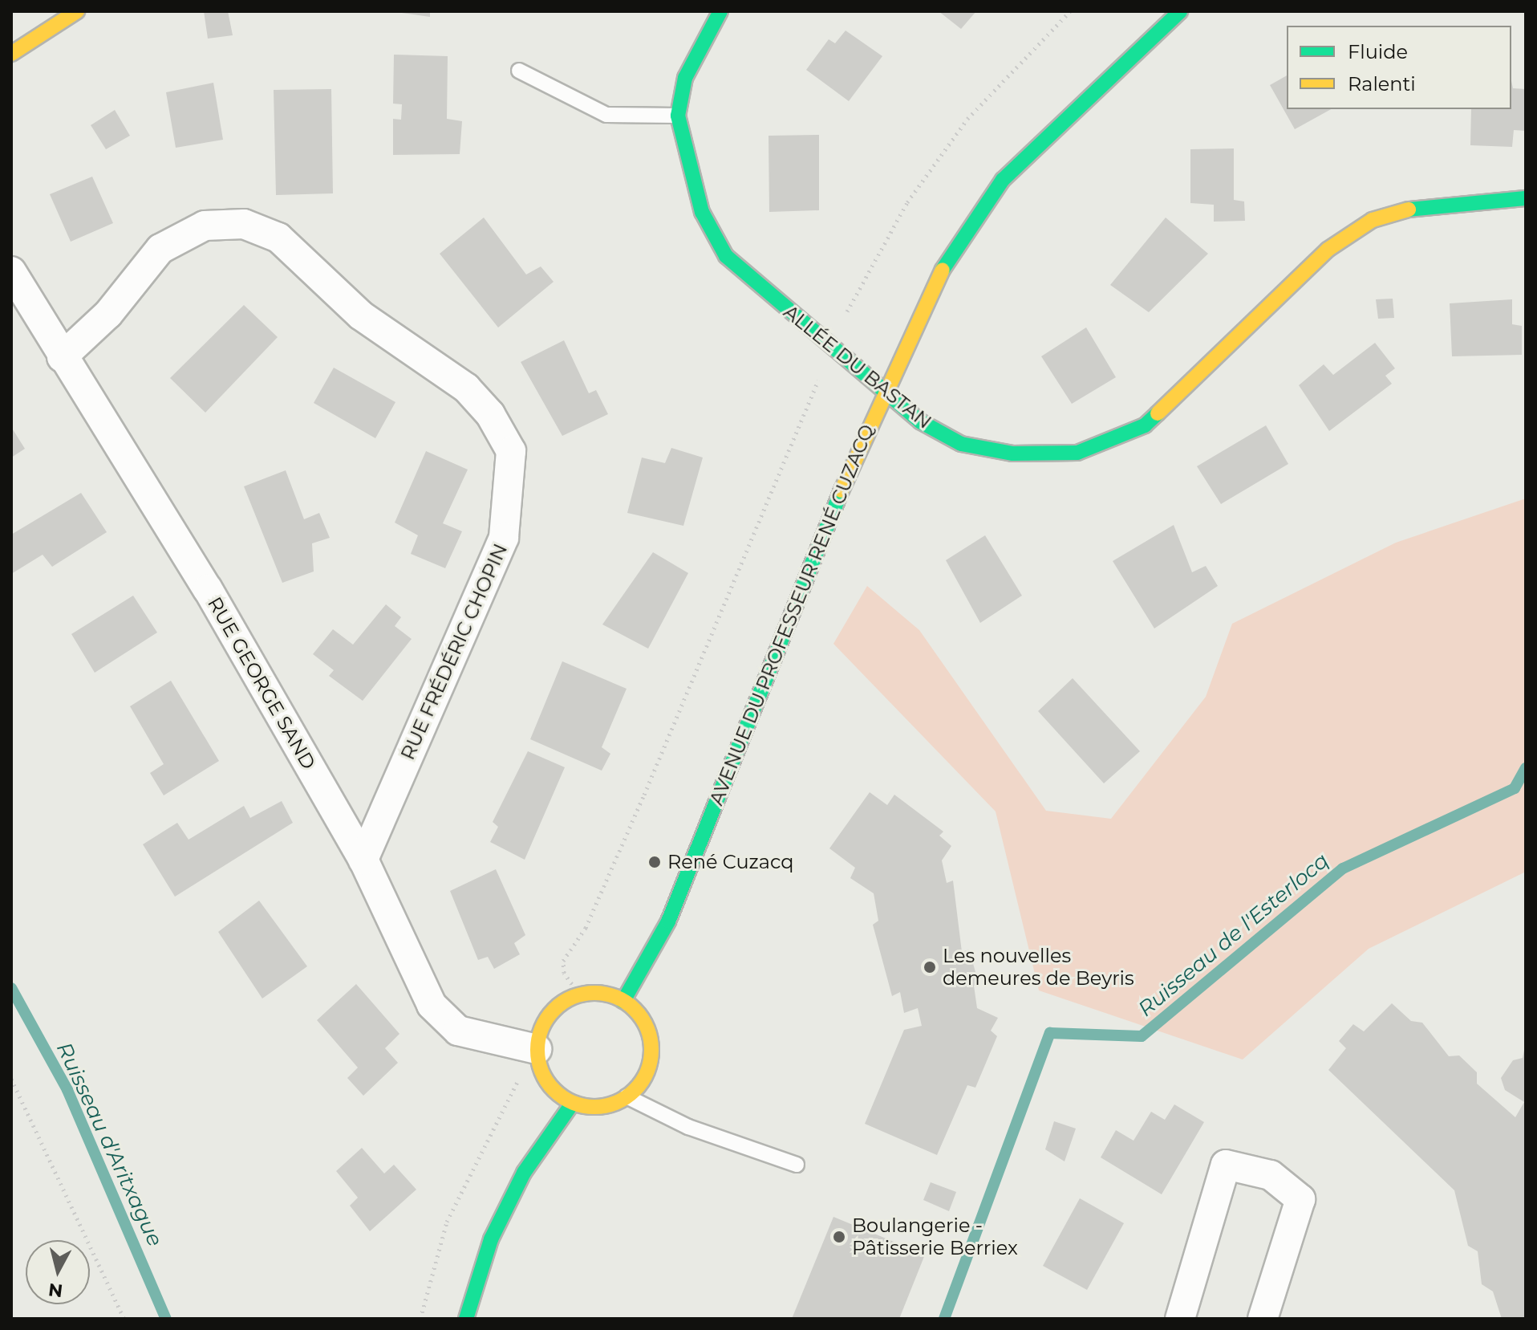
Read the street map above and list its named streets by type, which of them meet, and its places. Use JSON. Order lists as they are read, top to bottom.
{
  "streets": {
    "street": [
      "ALLÉE DU BASTAN",
      "AVENUE DU PROFESSEUR RENÉ CUZACQ",
      "RUE FRÉDÉRIC CHOPIN",
      "RUE GEORGE SAND"
    ]
  },
  "crossings": [
    ["ALLÉE DU BASTAN", "AVENUE DU PROFESSEUR RENÉ CUZACQ"],
    ["AVENUE DU PROFESSEUR RENÉ CUZACQ", "RUE GEORGE SAND"],
    ["RUE FRÉDÉRIC CHOPIN", "RUE GEORGE SAND"]
  ],
  "water": ["Ruisseau de l'Esterlocq", "Ruisseau d'Aritxague"],
  "places": ["René Cuzacq", "Les nouvelles demeures de Beyris", "Boulangerie - Pâtisserie Berriex"],
  "legend": ["Fluide", "Ralenti"],
  "north": "bottom"
}
